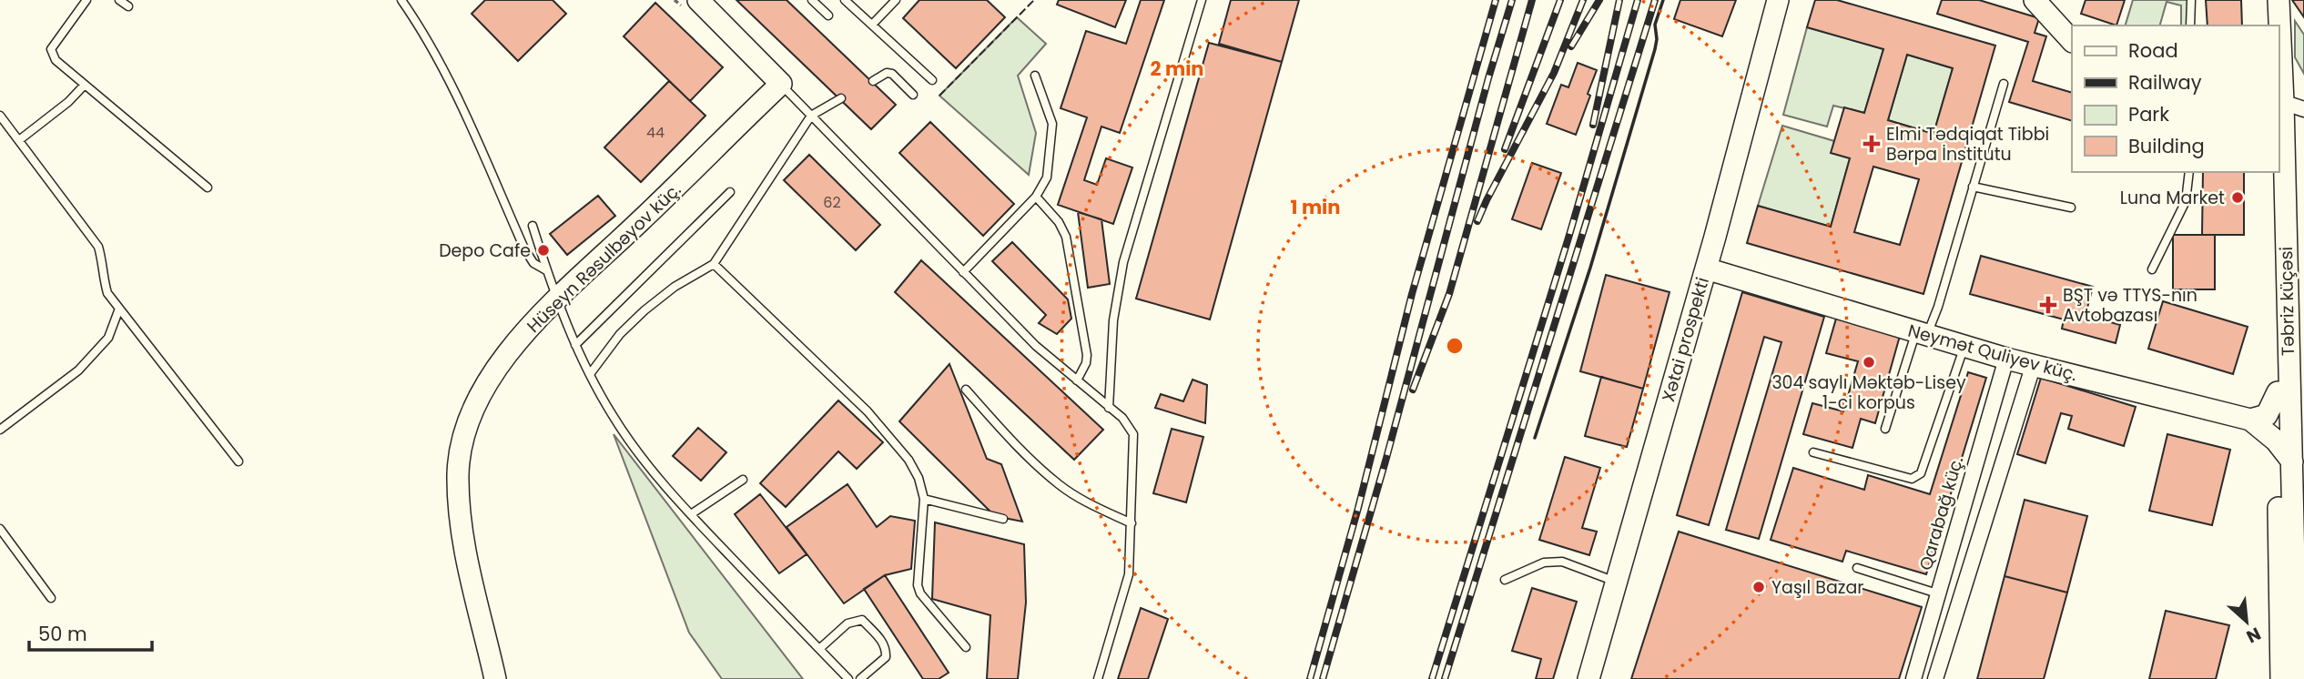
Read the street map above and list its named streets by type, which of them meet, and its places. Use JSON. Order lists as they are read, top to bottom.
{
  "streets": {
    "main road": [
      "Hüseyn Rəsulbəyov küç.",
      "Təbriz küçəsi",
      "Xətai prospekti",
      "Neymət Quliyev küç."
    ],
    "street": ["Qarabağ küç."]
  },
  "crossings": [
    ["Təbriz küçəsi", "Neymət Quliyev küç."],
    ["Xətai prospekti", "Neymət Quliyev küç."],
    ["Neymət Quliyev küç.", "Qarabağ küç."]
  ],
  "places": {
    "health": ["Elmi Tədqiqat Tibbi Bərpa İnstitutu", "BŞT və TTYS-nın Avtobazası"],
    "other": [
      "Luna Market",
      "Depo Cafe",
      "304 saylı Məktəb-Lisey 1-ci korpus",
      "Yaşıl Bazar"
    ]
  },
  "house_numbers": ["44", "62"],
  "legend": [
    "Road",
    "Railway",
    "Park",
    "Building"
  ],
  "scale_bar": "50 m",
  "north": "bottom right",
  "rings": ["2 min", "1 min"]
}
